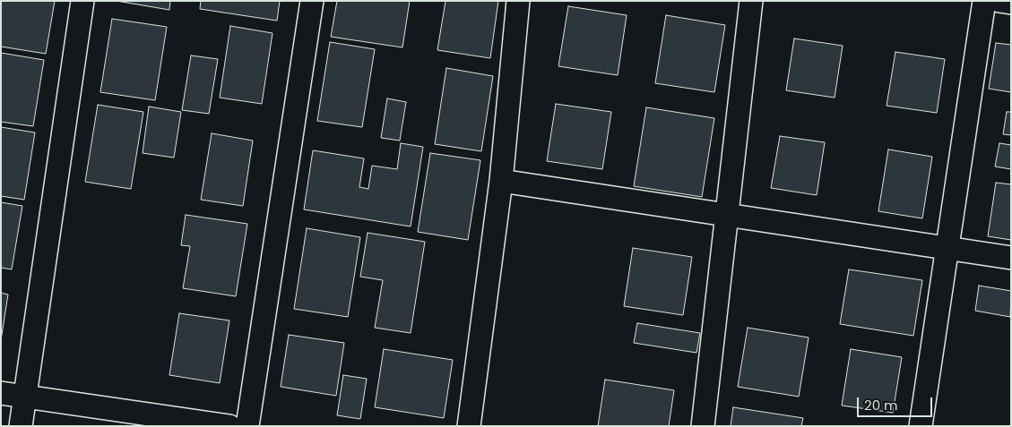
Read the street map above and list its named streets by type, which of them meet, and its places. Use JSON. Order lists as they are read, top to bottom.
{
  "scale_bar": "20 m"
}
